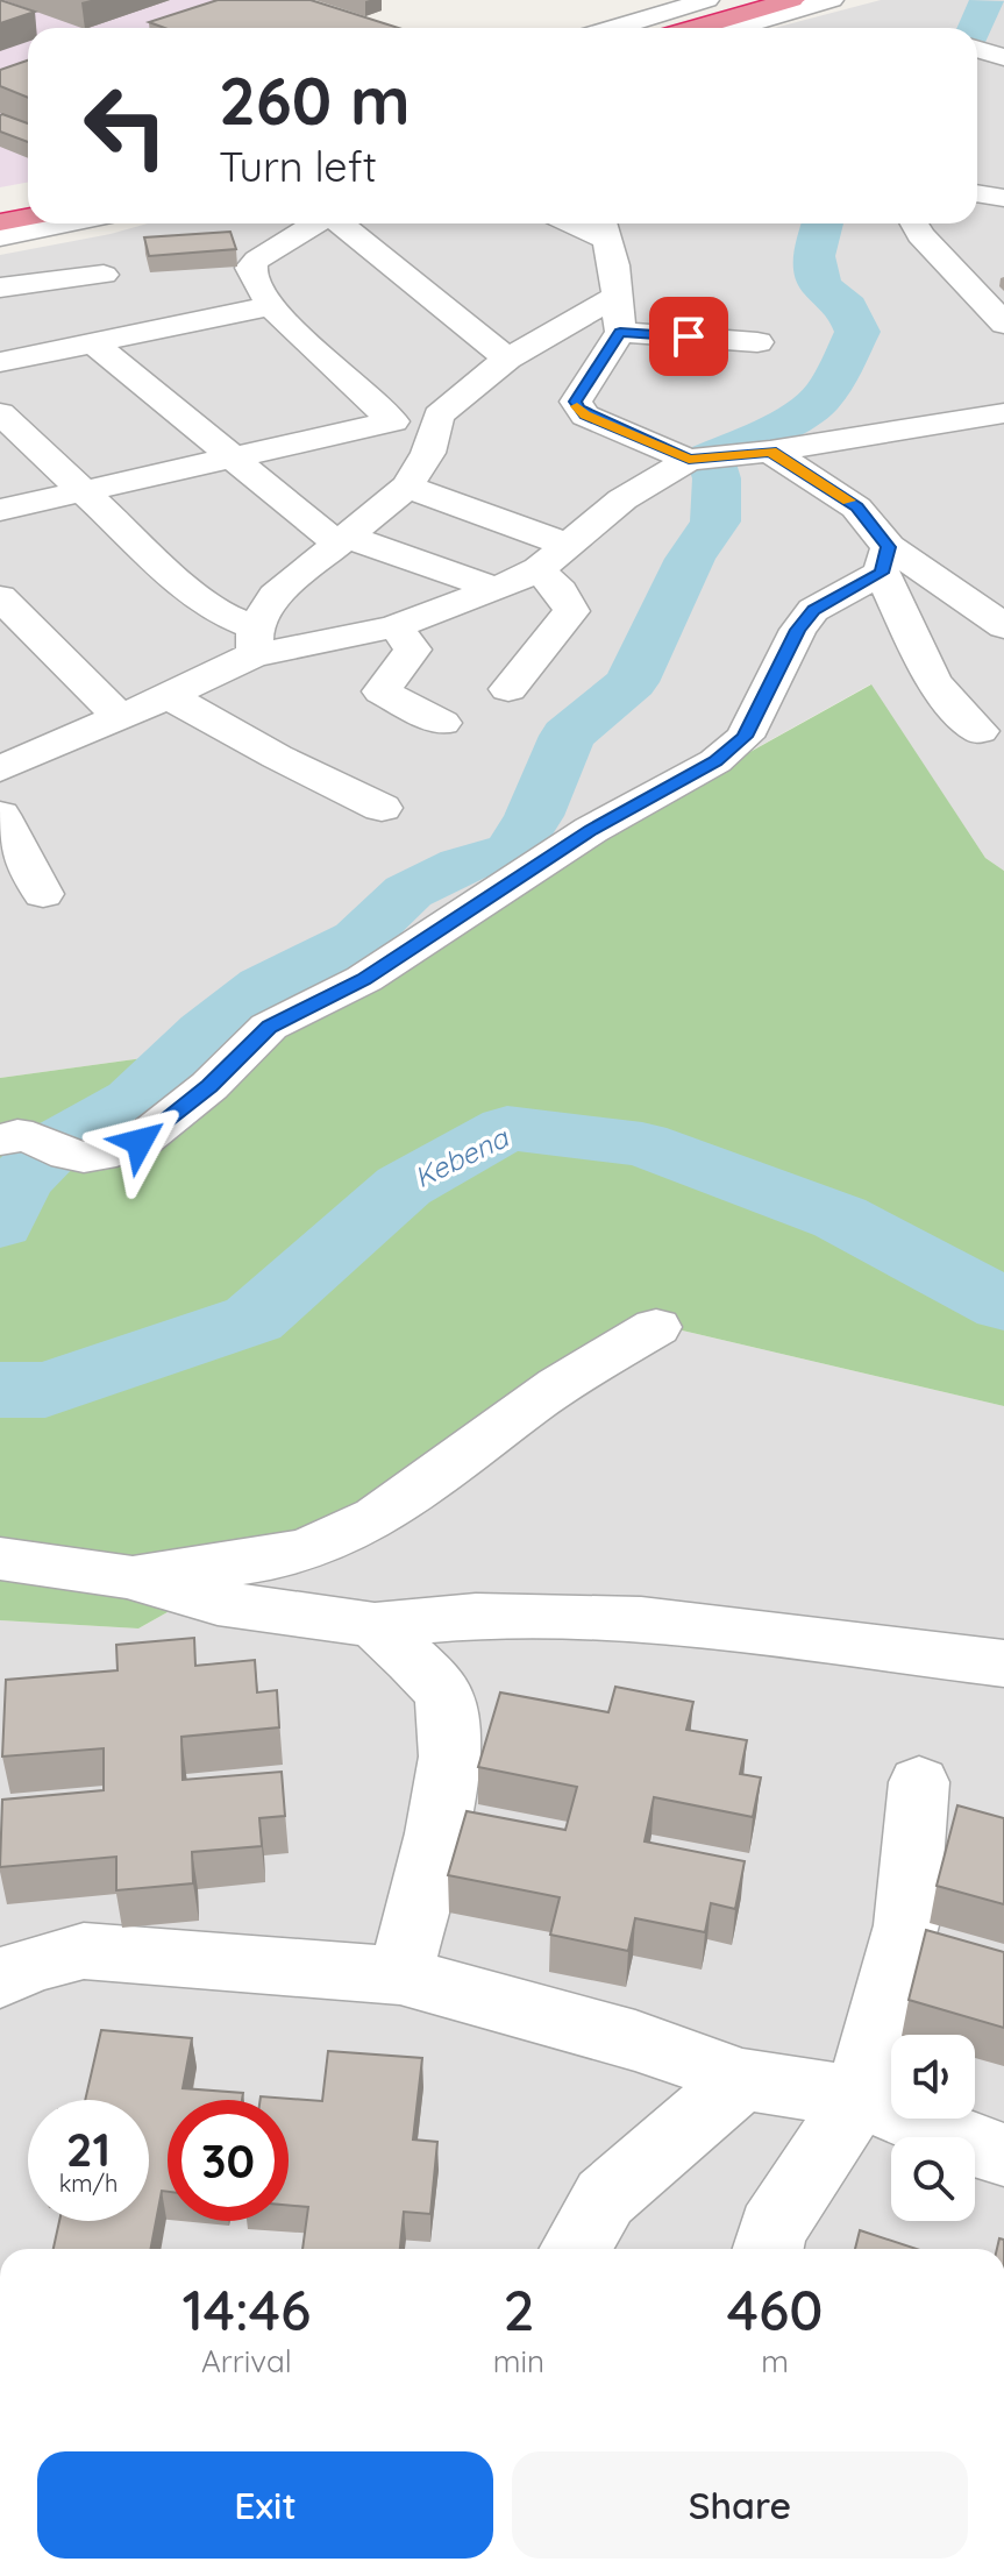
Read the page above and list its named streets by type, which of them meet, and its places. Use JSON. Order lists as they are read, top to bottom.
{
  "water": ["Kebena"],
  "page": {
    "turn": ["260 m", "Turn left"],
    "speed": "21 km/h",
    "limit": "30",
    "eta": [
      "14:46",
      "Arrival",
      "2",
      "min",
      "460",
      "m"
    ],
    "buttons": ["Exit", "Share"]
  }
}
